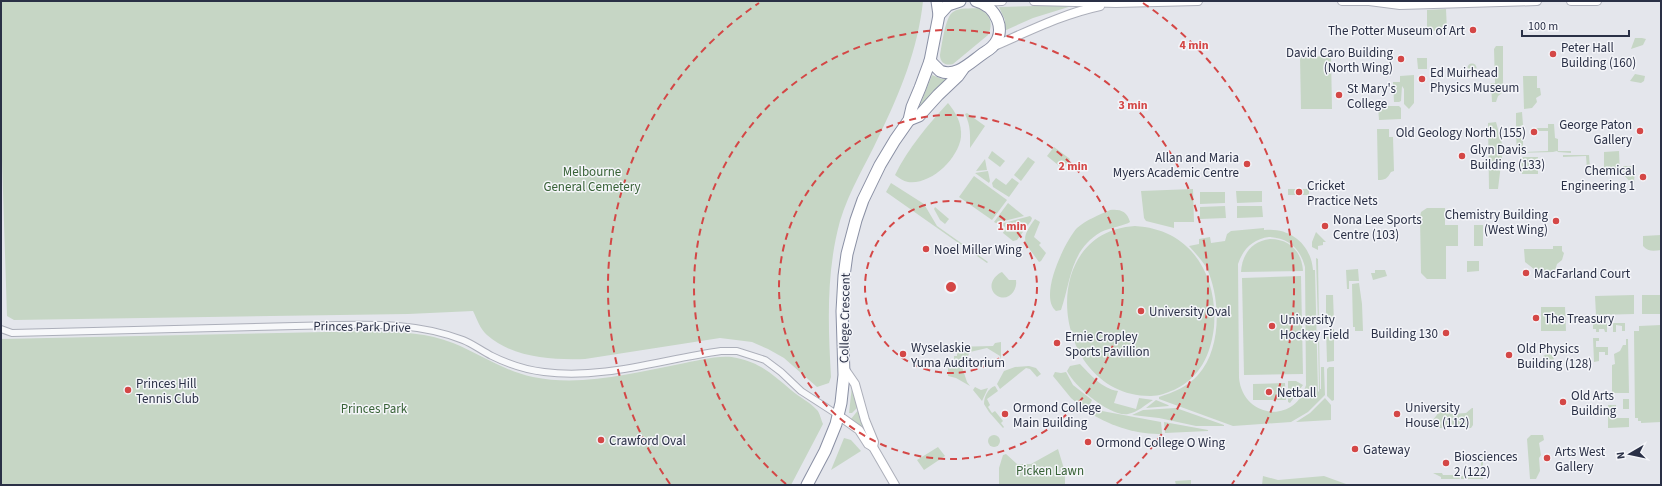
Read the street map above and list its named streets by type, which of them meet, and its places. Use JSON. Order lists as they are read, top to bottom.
{
  "streets": {
    "highway": ["College Crescent"],
    "street": ["Princes Park Drive"]
  },
  "crossings": [
    ["College Crescent", "Princes Park Drive"]
  ],
  "parks": ["Melbourne General Cemetery", "Princes Park", "Picken Lawn"],
  "places": [
    "The Potter Museum of Art",
    "Peter Hall Building (160)",
    "David Caro Building (North Wing)",
    "Ed Muirhead Physics Museum",
    "St Mary's College",
    "George Paton Gallery",
    "Old Geology North (155)",
    "Glyn Davis Building (133)",
    "Allan and Maria Myers Academic Centre",
    "Chemical Engineering 1",
    "Cricket Practice Nets",
    "Chemistry Building (West Wing)",
    "Nona Lee Sports Centre (103)",
    "Noel Miller Wing",
    "MacFarland Court",
    "University Oval",
    "The Treasury",
    "University Hockey Field",
    "Building 130",
    "Ernie Cropley Sports Pavillion",
    "Wyselaskie Yuma Auditorium",
    "Old Physics Building (128)",
    "Princes Hill Tennis Club",
    "Netball",
    "Old Arts Building",
    "Ormond College Main Building",
    "University House (112)",
    "Crawford Oval",
    "Ormond College O Wing",
    "Gateway",
    "Arts West Gallery",
    "Biosciences 2 (122)"
  ],
  "scale_bar": "100 m",
  "north": "left",
  "rings": [
    "4 min",
    "3 min",
    "2 min",
    "1 min"
  ]
}
